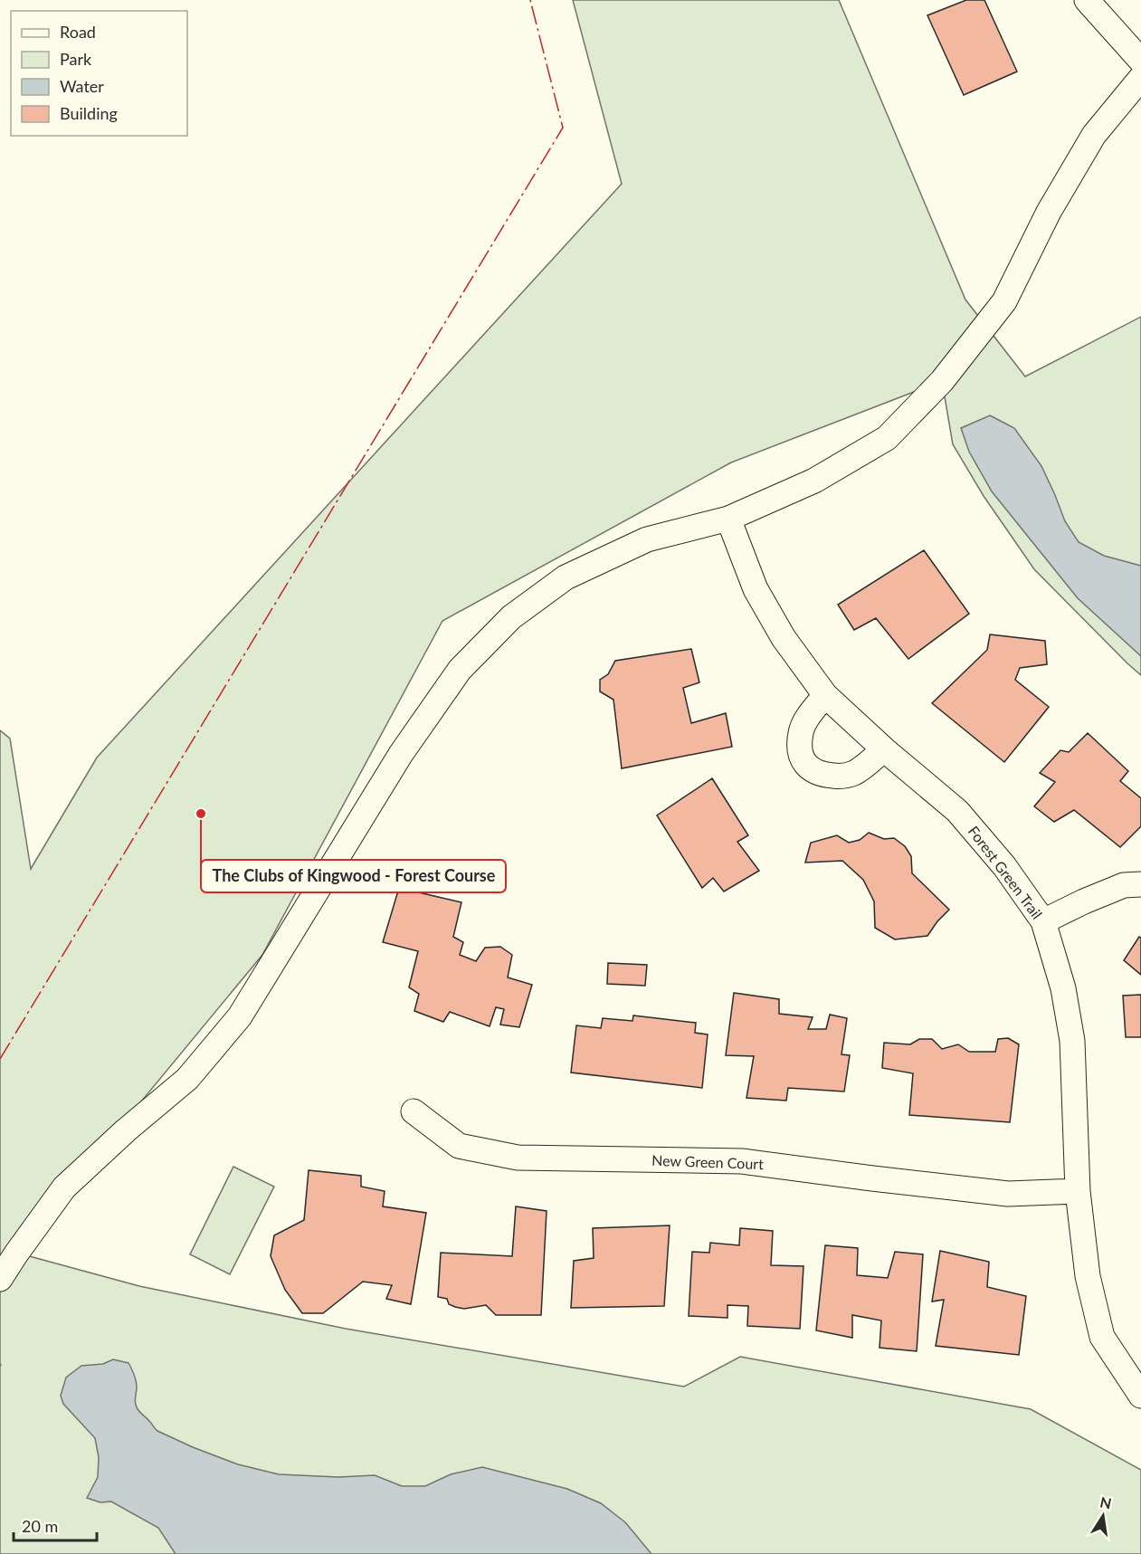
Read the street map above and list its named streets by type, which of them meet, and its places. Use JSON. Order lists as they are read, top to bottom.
{
  "streets": {
    "street": ["Forest Green Trail", "New Green Court"]
  },
  "crossings": [
    ["Forest Green Trail", "New Green Court"]
  ],
  "places": ["The Clubs of Kingwood - Forest Course"],
  "legend": [
    "Road",
    "Park",
    "Water",
    "Building"
  ],
  "scale_bar": "20 m",
  "north": "top"
}
